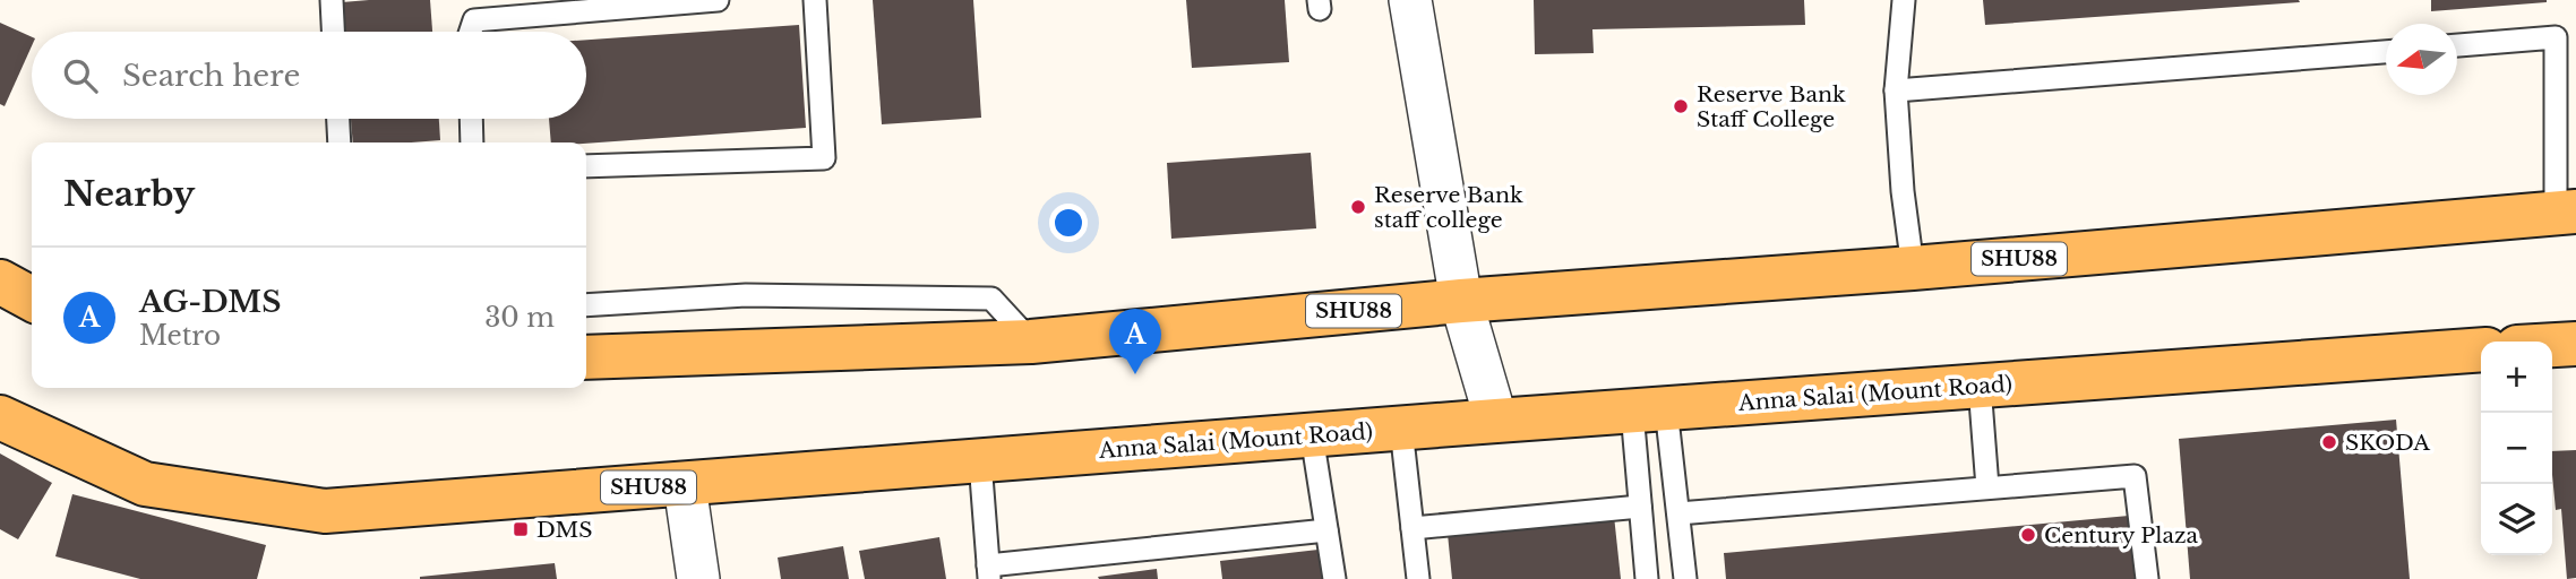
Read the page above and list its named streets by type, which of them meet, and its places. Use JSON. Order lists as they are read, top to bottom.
{
  "streets": {
    "main road": ["SHU88", "Anna Salai (Mount Road)"]
  },
  "places": {
    "other": [
      "Reserve Bank Staff College",
      "Reserve Bank staff college",
      "SKODA",
      "Century Plaza"
    ],
    "transit": ["DMS"]
  },
  "north": "left",
  "page": {
    "search": "Search here",
    "heading": "Nearby",
    "list": [
      {
        "mark": "A",
        "name": "AG-DMS",
        "note": "Metro",
        "value": "30 m"
      }
    ],
    "pins": "A",
    "map_buttons": ["+", "−"]
  }
}
